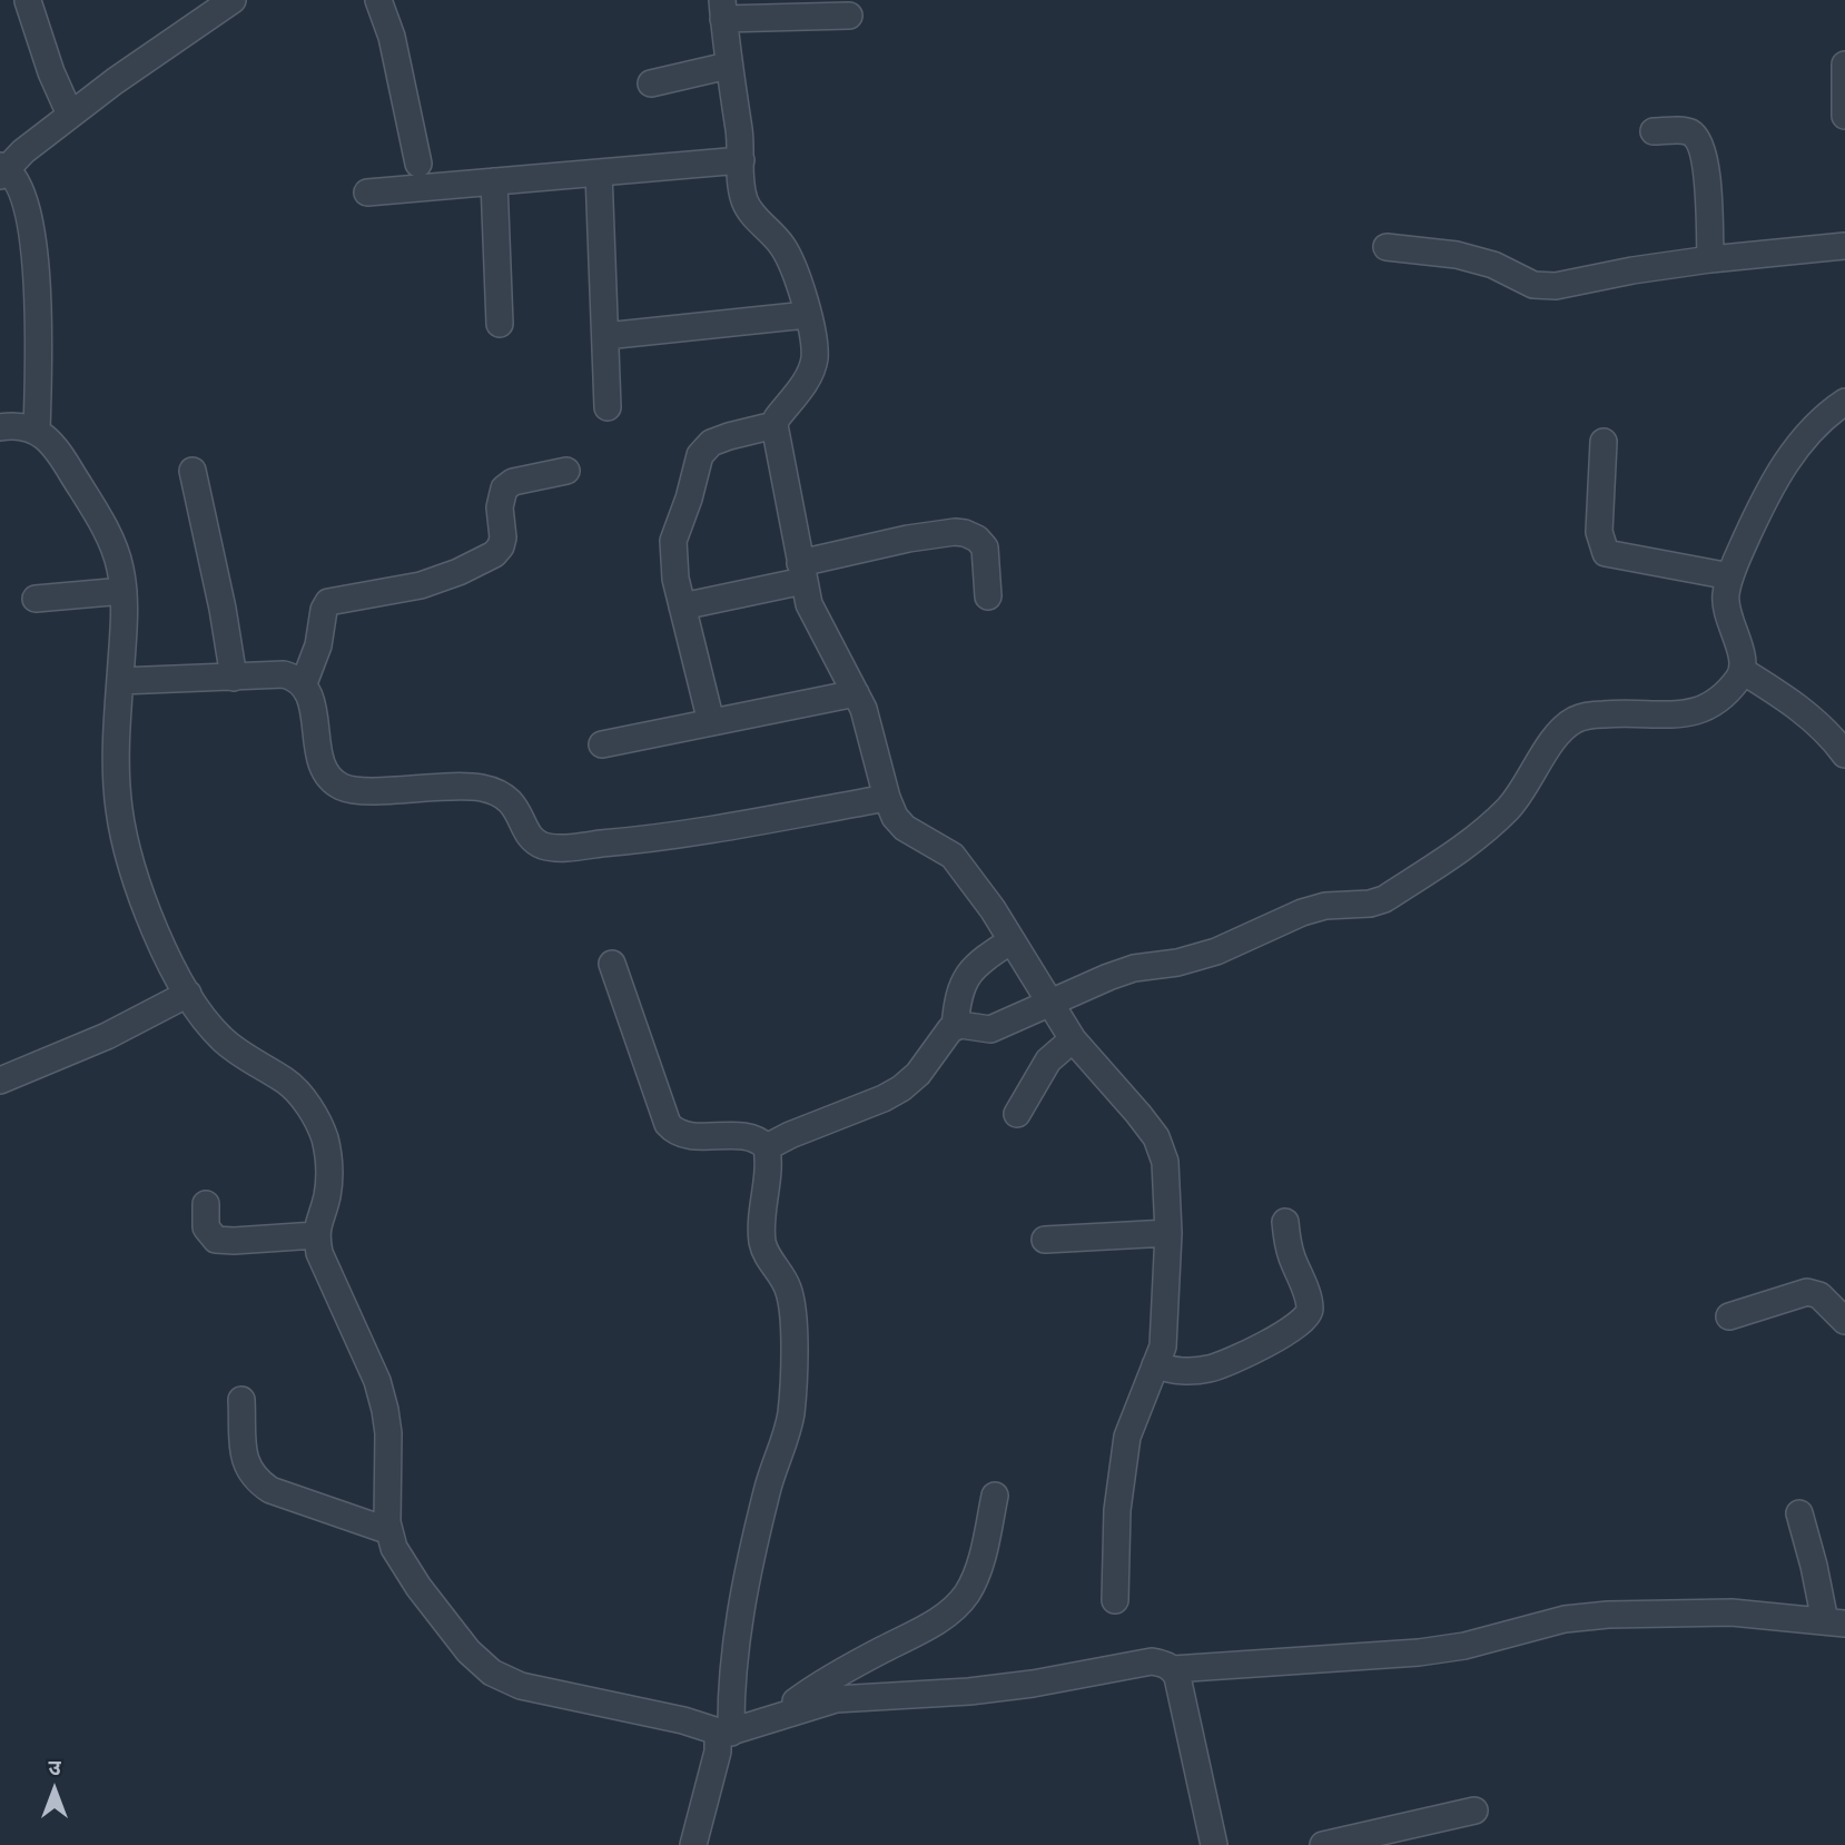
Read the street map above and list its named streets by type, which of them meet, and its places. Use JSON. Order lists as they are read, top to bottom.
{
  "north": "top"
}
